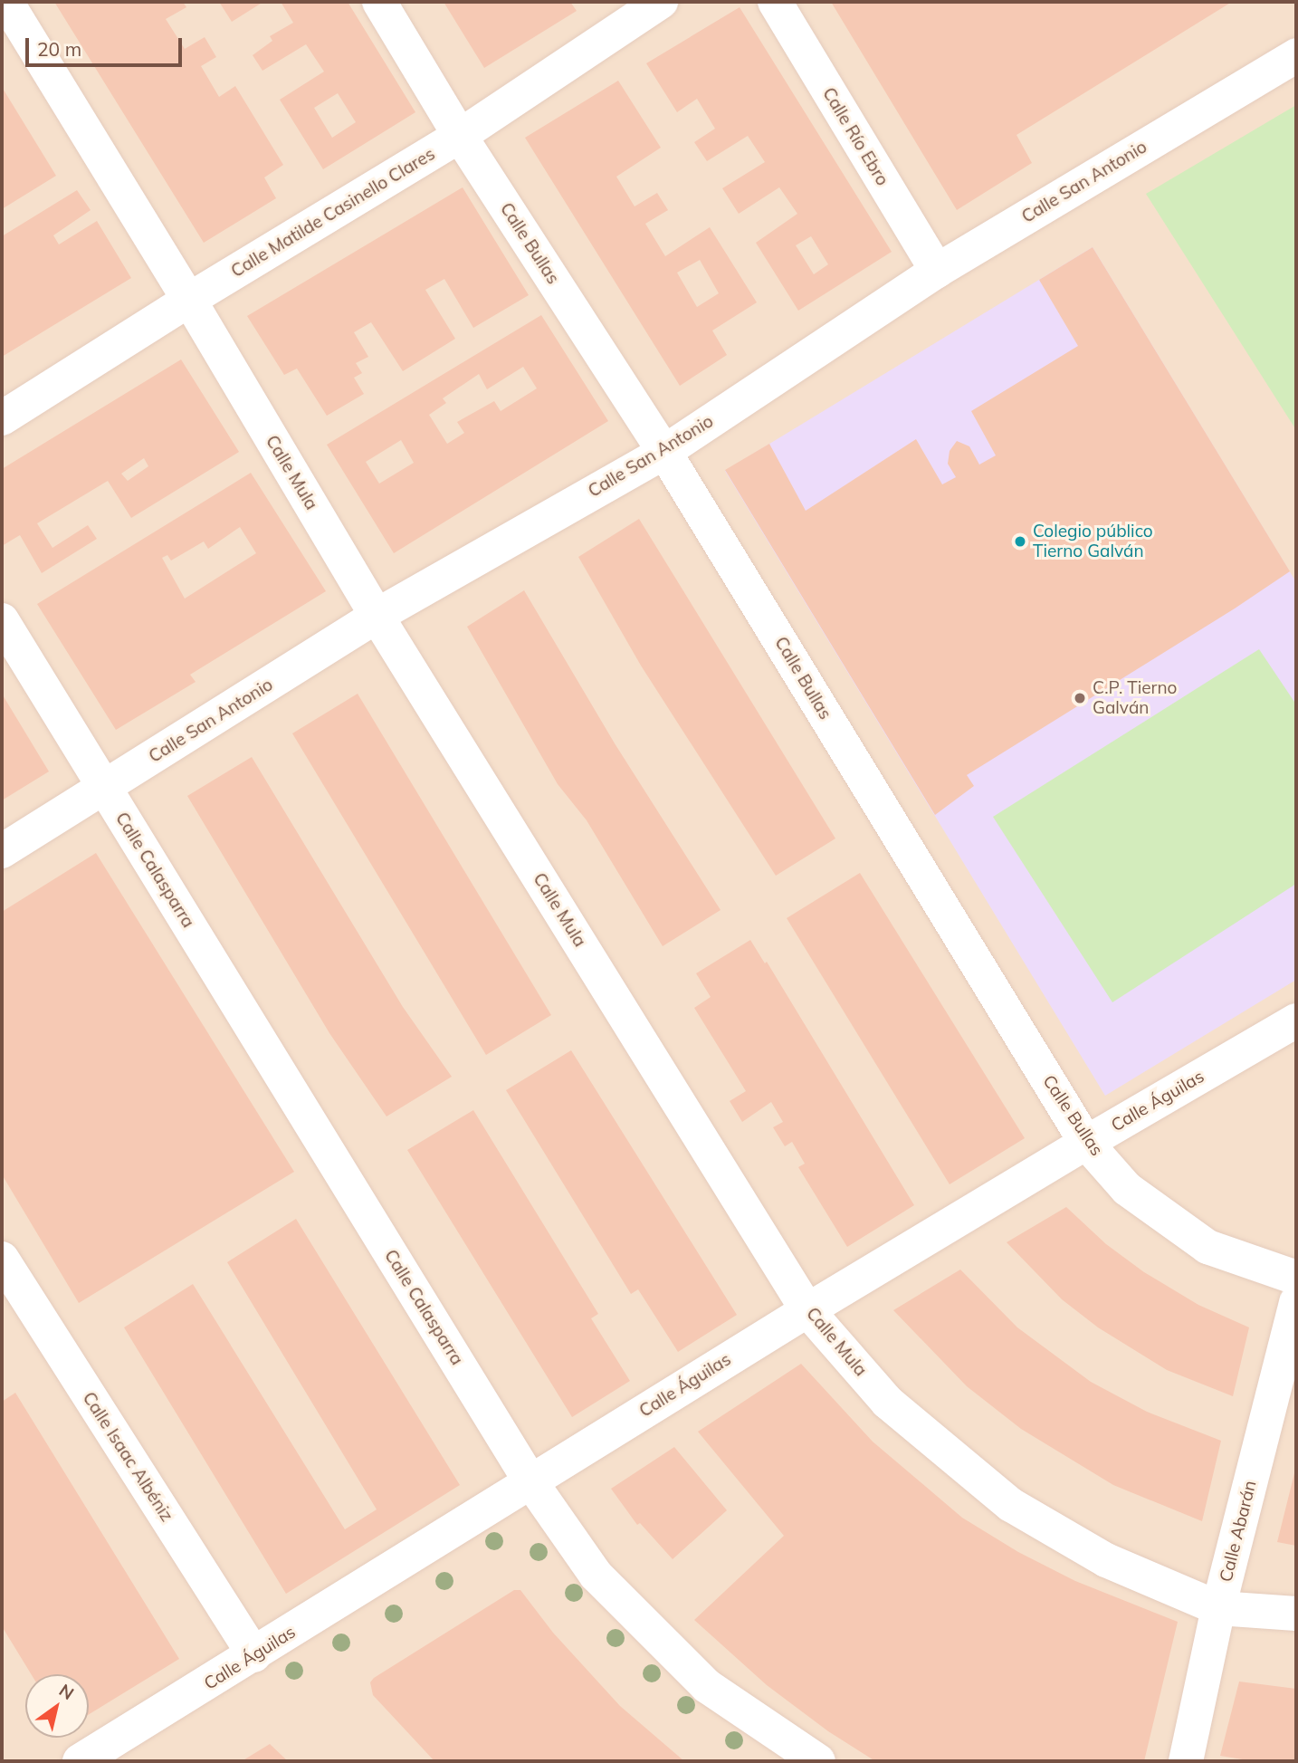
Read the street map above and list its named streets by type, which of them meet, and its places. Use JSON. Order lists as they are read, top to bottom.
{
  "streets": {
    "street": [
      "Calle Río Ebro",
      "Calle San Antonio",
      "Calle Matilde Casinello Clares",
      "Calle Bullas",
      "Calle Mula",
      "Calle Calasparra",
      "Calle Águilas",
      "Calle Isaac Albéniz",
      "Calle Abarán"
    ]
  },
  "crossings": [
    ["Calle Río Ebro", "Calle San Antonio"],
    ["Calle San Antonio", "Calle Bullas"],
    ["Calle San Antonio", "Calle Mula"],
    ["Calle San Antonio", "Calle Calasparra"],
    ["Calle Matilde Casinello Clares", "Calle Bullas"],
    ["Calle Matilde Casinello Clares", "Calle Mula"],
    ["Calle Bullas", "Calle Águilas"],
    ["Calle Mula", "Calle Águilas"],
    ["Calle Mula", "Calle Abarán"],
    ["Calle Calasparra", "Calle Águilas"],
    ["Calle Águilas", "Calle Isaac Albéniz"]
  ],
  "places": ["Colegio público Tierno Galván", "C.P. Tierno Galván"],
  "scale_bar": "20 m",
  "north": "top right"
}
